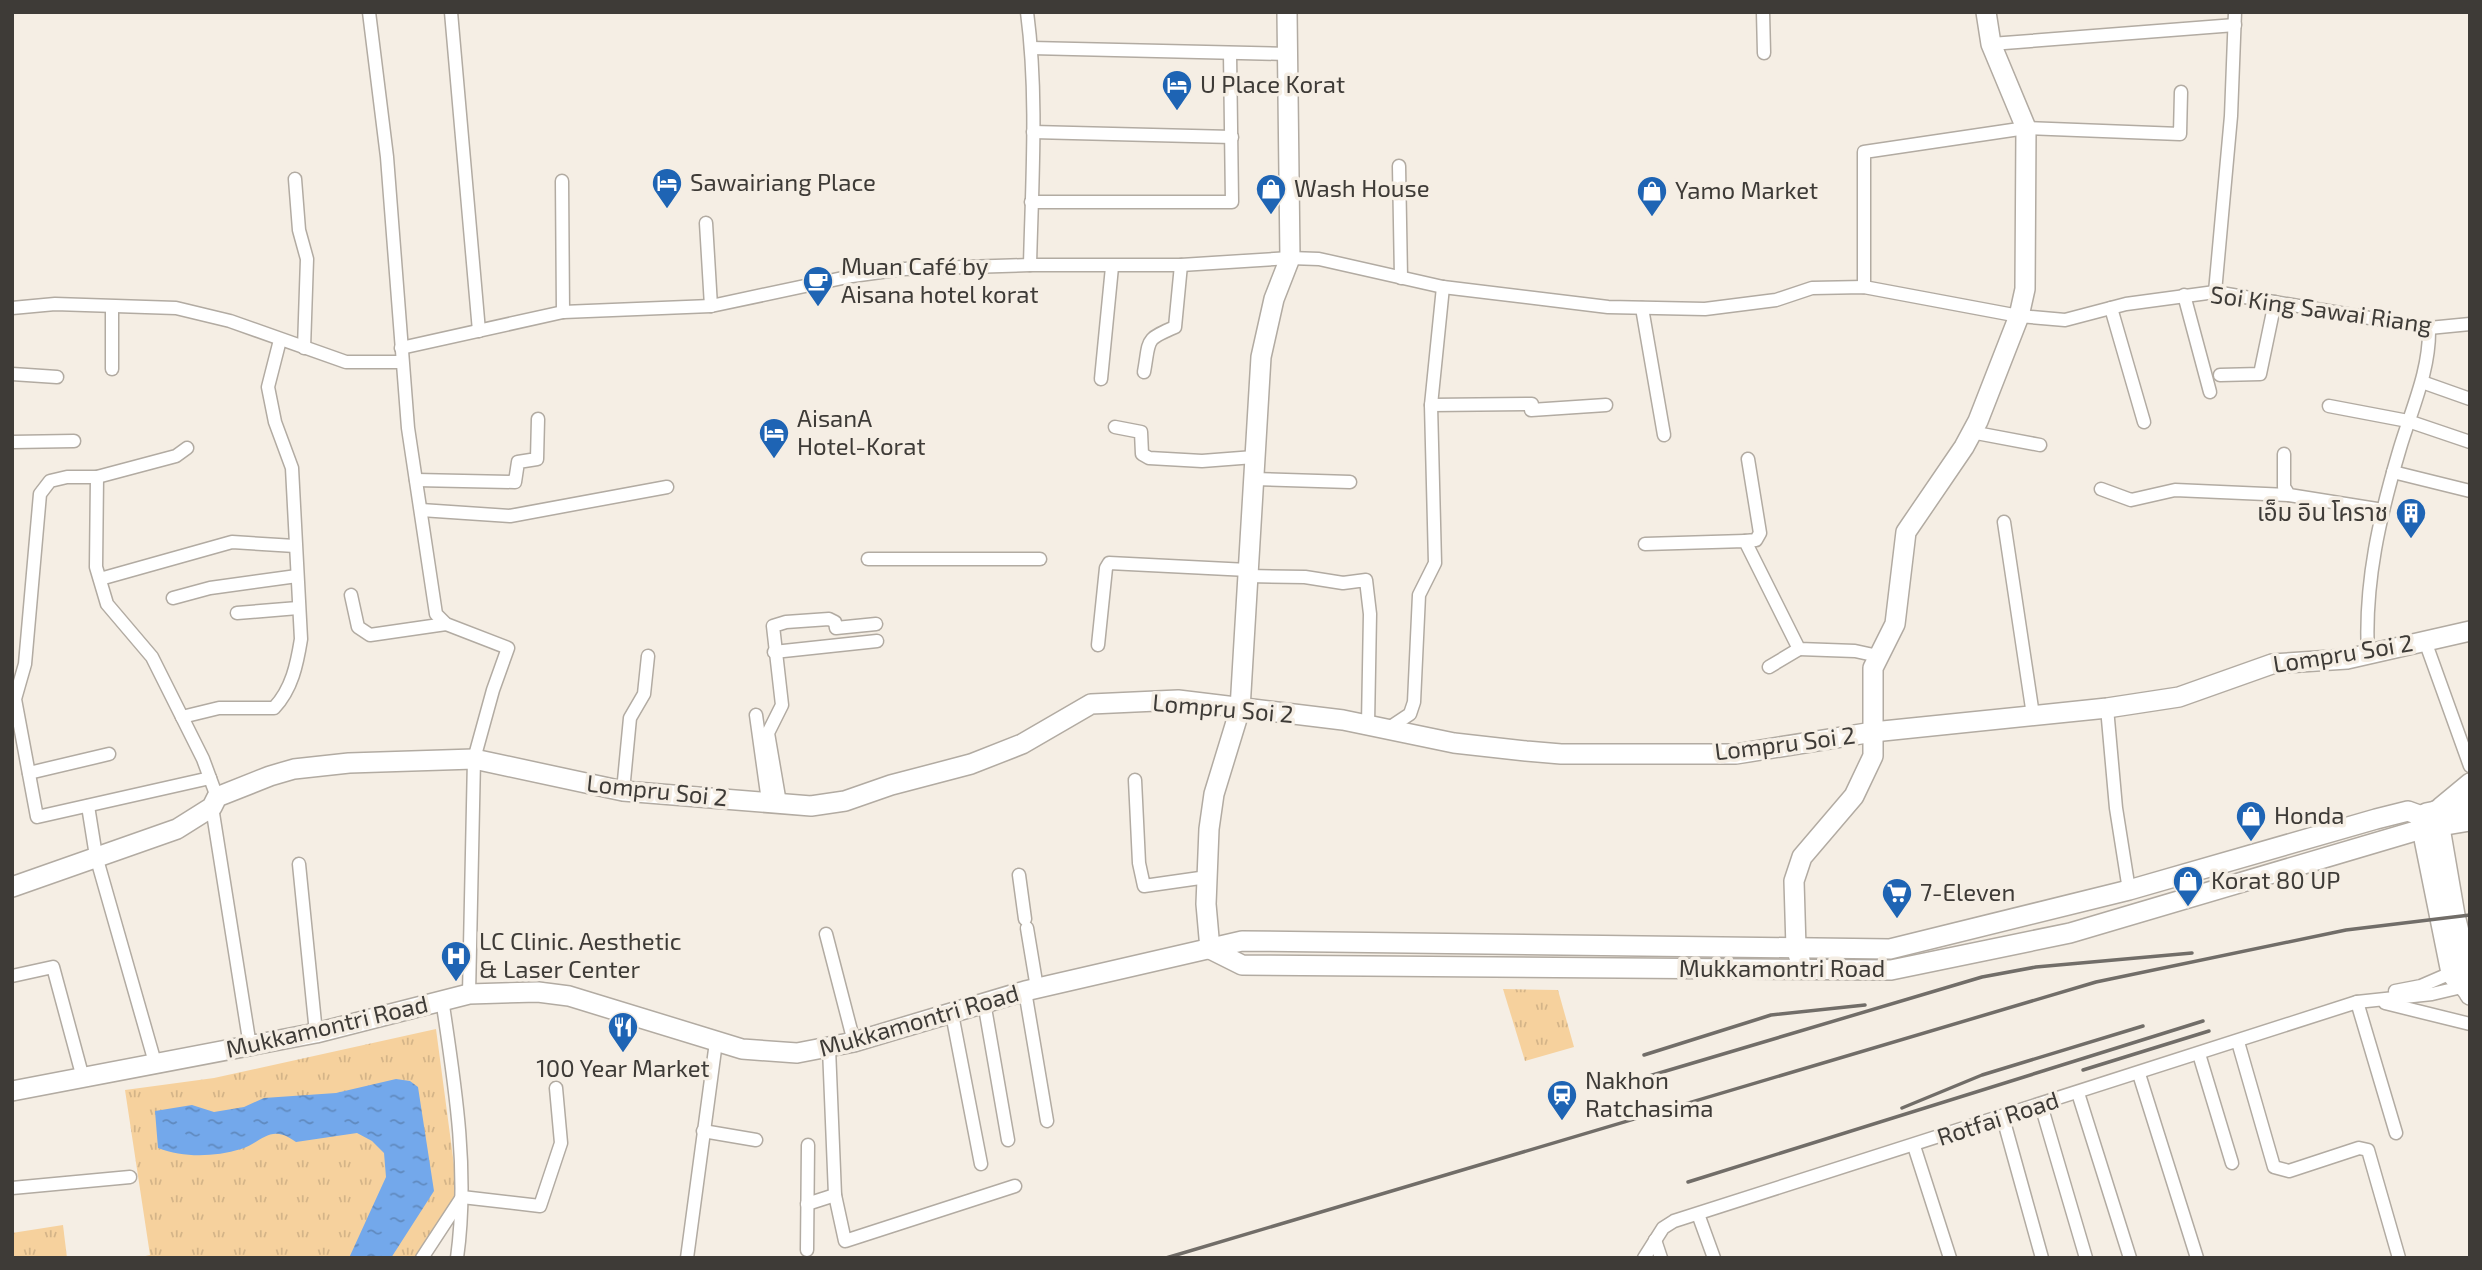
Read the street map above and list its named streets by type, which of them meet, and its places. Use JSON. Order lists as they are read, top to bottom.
{
  "streets": {
    "street": [
      "Soi King Sawai Riang",
      "Lompru Soi 2",
      "Mukkamontri Road",
      "Rotfai Road"
    ]
  },
  "places": {
    "hotel": ["U Place Korat", "Sawairiang Place", "AisanA Hotel-Korat"],
    "shop": [
      "Wash House",
      "Yamo Market",
      "Honda",
      "Korat 80 UP"
    ],
    "cafe": ["Muan Café by Aisana hotel korat"],
    "building": ["เอ็ม อิน โคราช"],
    "supermarket": ["7-Eleven"],
    "hospital": ["LC Clinic. Aesthetic & Laser Center"],
    "restaurant": ["100 Year Market"],
    "station": ["Nakhon Ratchasima"]
  }
}
